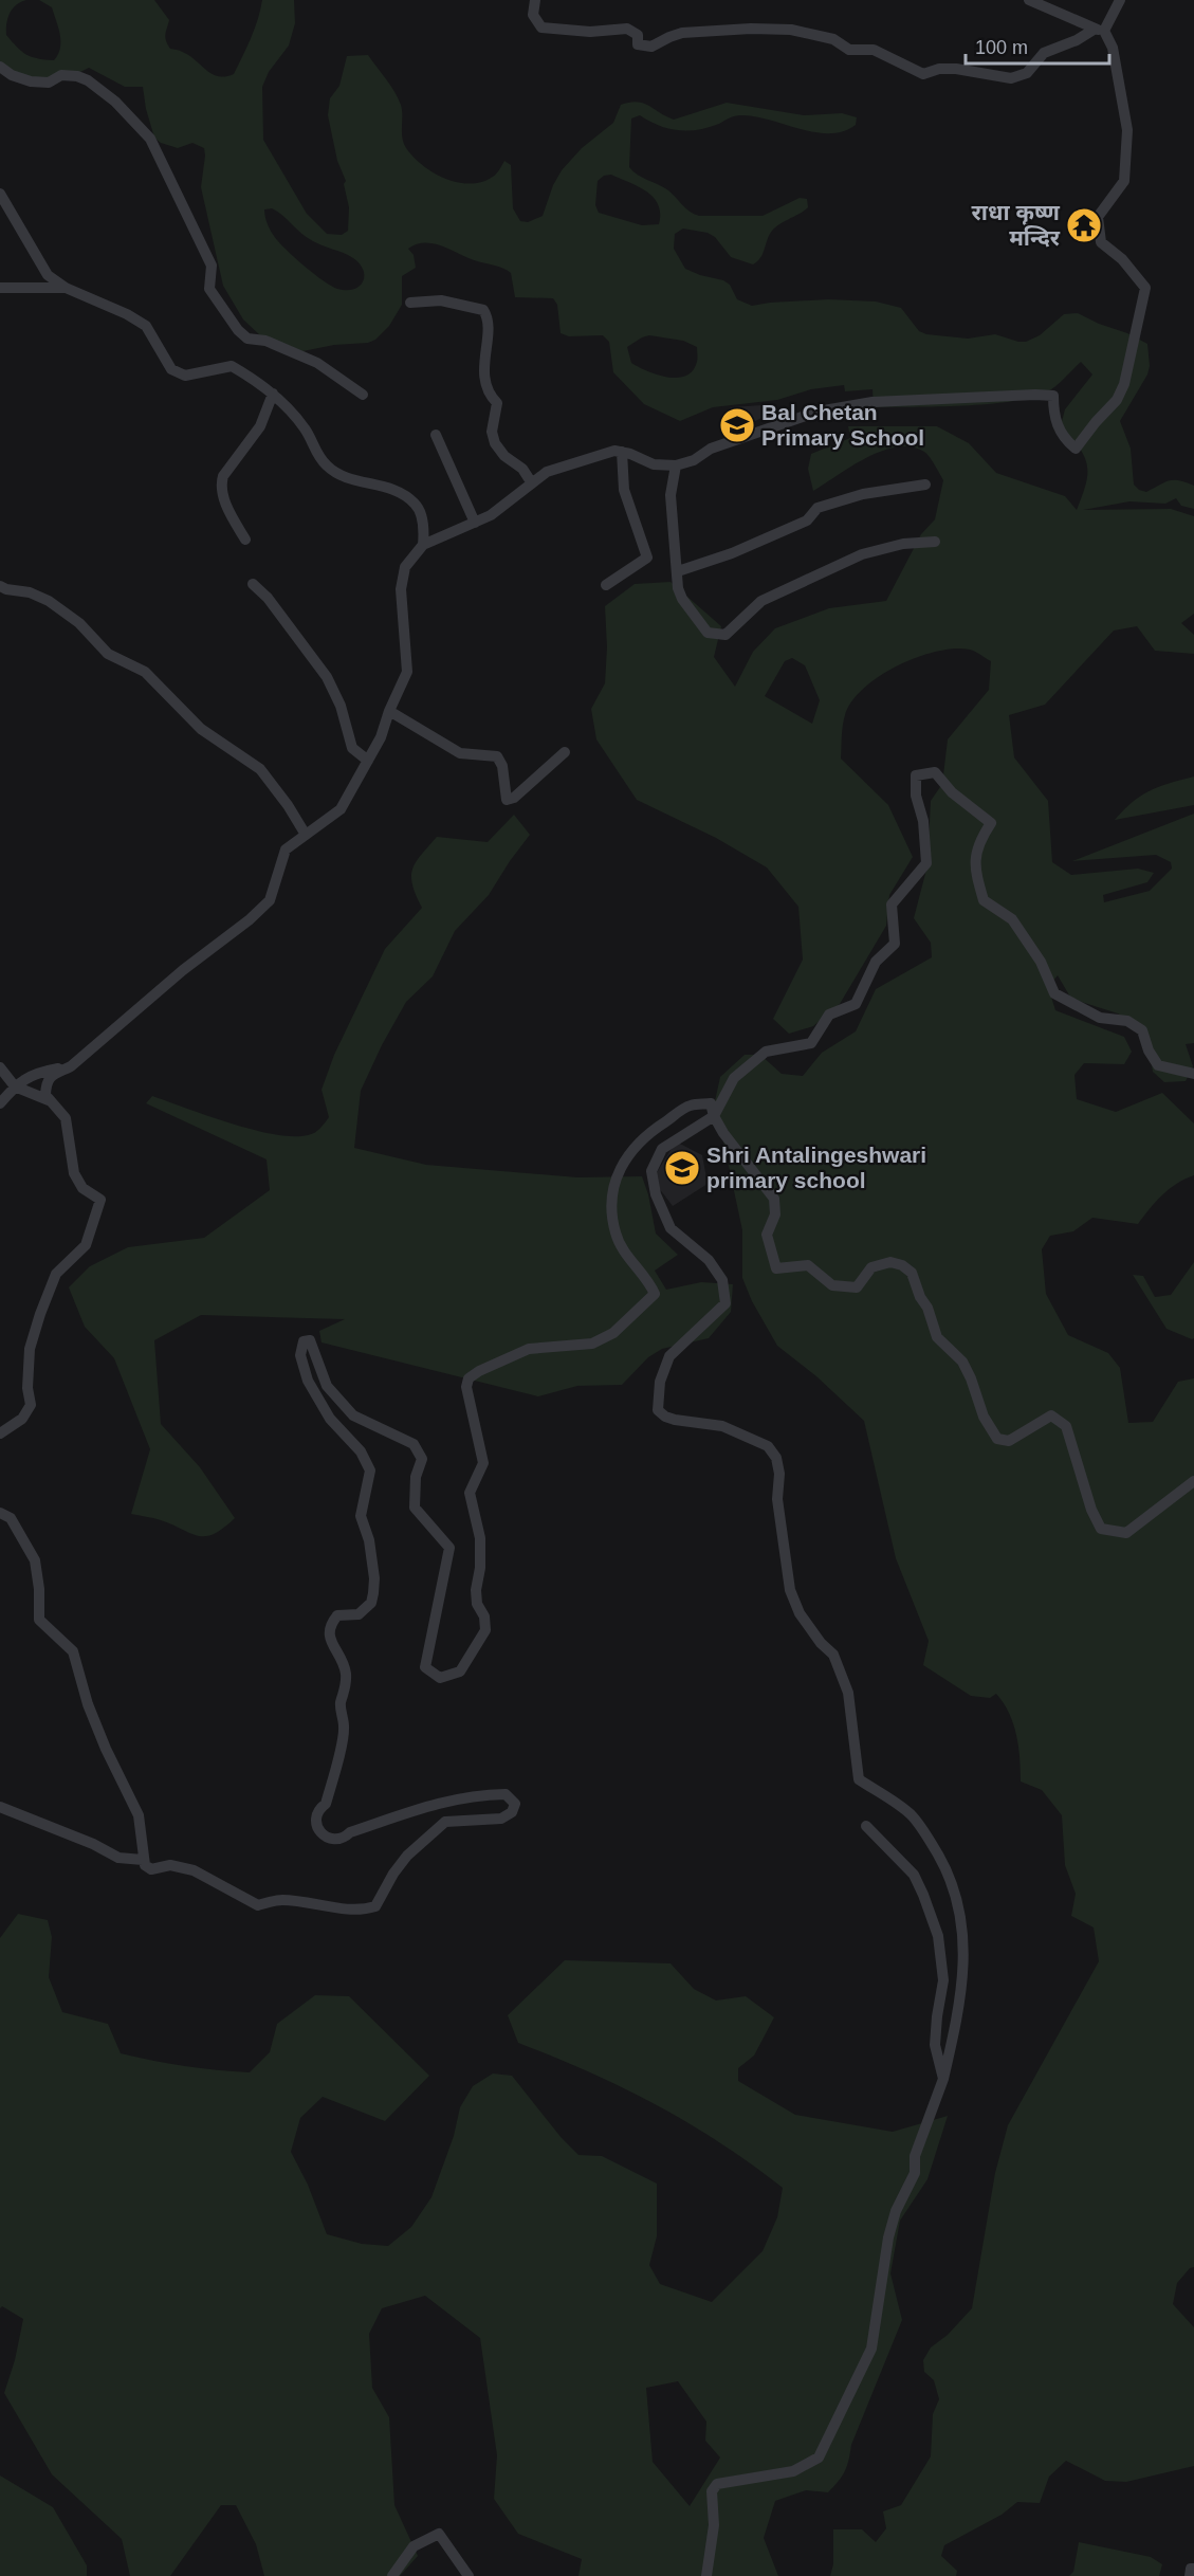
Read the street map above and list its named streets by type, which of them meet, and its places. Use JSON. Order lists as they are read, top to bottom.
{
  "places": {
    "temple": ["राधा कृष्ण मन्दिर"],
    "school or university": ["Bal Chetan Primary School", "Shri Antalingeshwari primary school"]
  },
  "scale_bar": "100 m"
}
